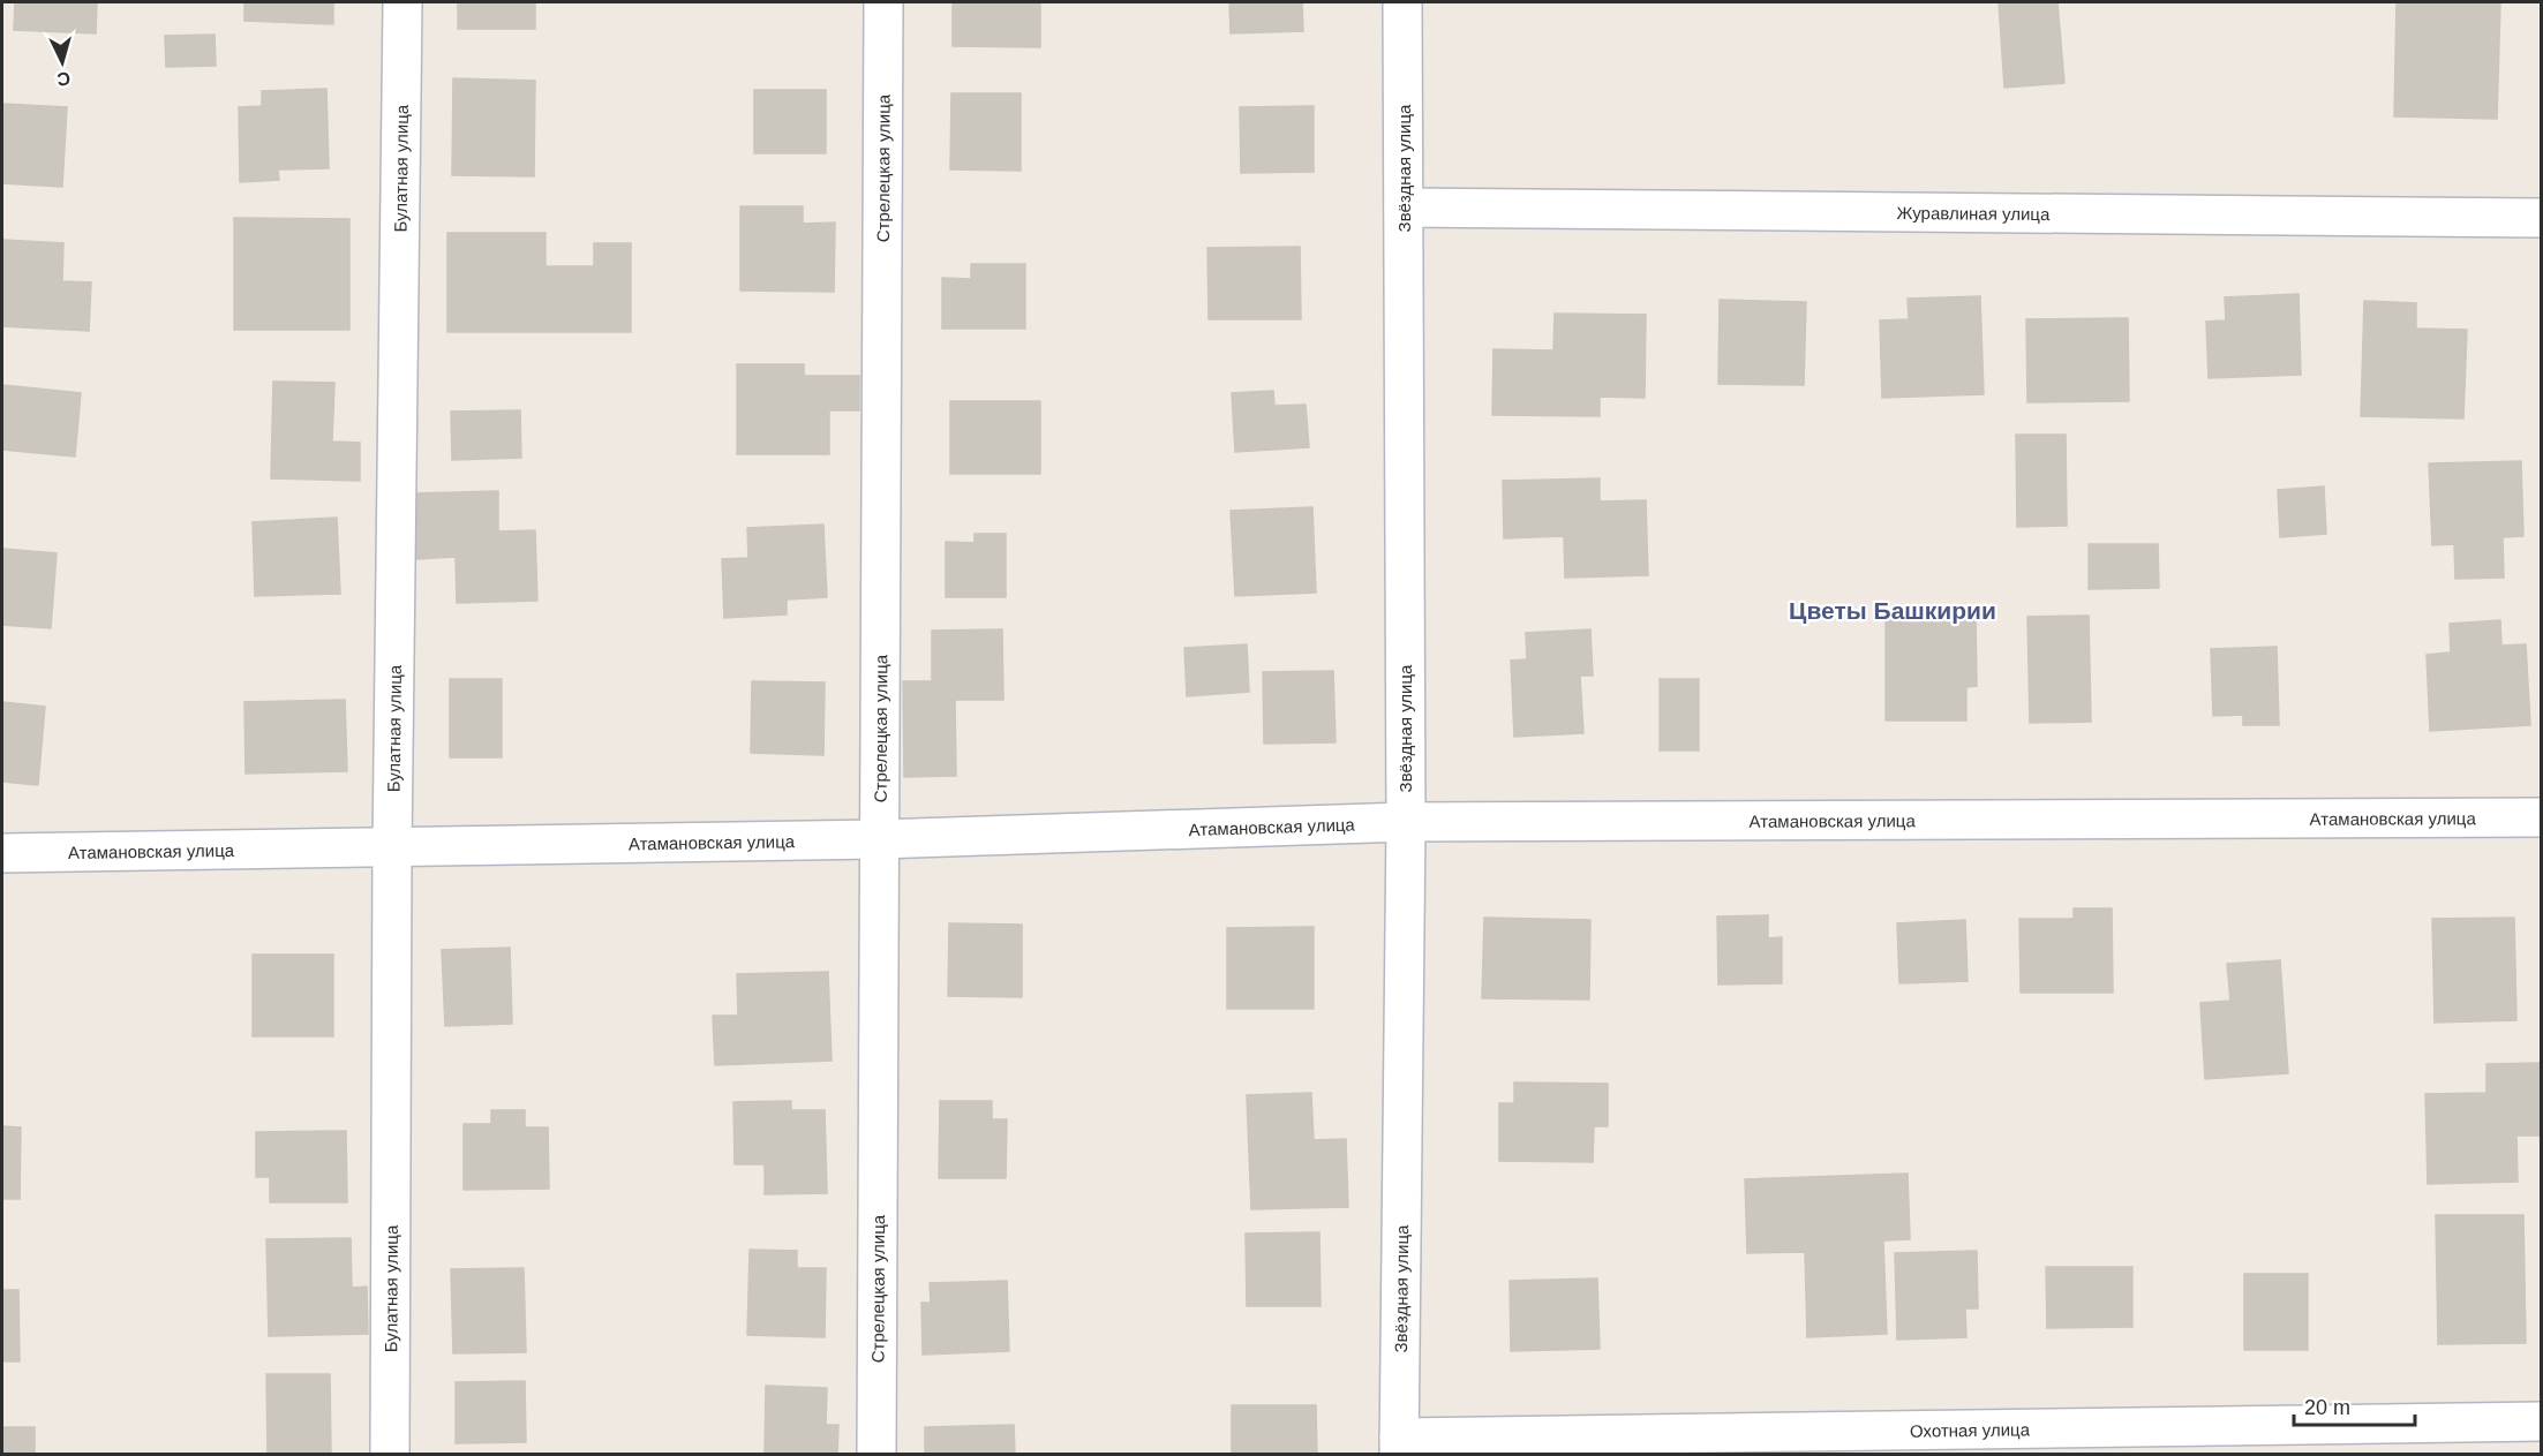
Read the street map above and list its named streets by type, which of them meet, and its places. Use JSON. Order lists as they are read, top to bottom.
{
  "streets": {
    "street": [
      "Булатная улица",
      "Стрелецкая улица",
      "Звёздная улица",
      "Журавлиная улица",
      "Атамановская улица",
      "Охотная улица"
    ]
  },
  "crossings": [
    ["Булатная улица", "Атамановская улица"],
    ["Стрелецкая улица", "Атамановская улица"],
    ["Звёздная улица", "Журавлиная улица"],
    ["Звёздная улица", "Атамановская улица"],
    ["Звёздная улица", "Охотная улица"]
  ],
  "districts": ["Цветы Башкирии"],
  "scale_bar": "20 m",
  "north": "bottom"
}
